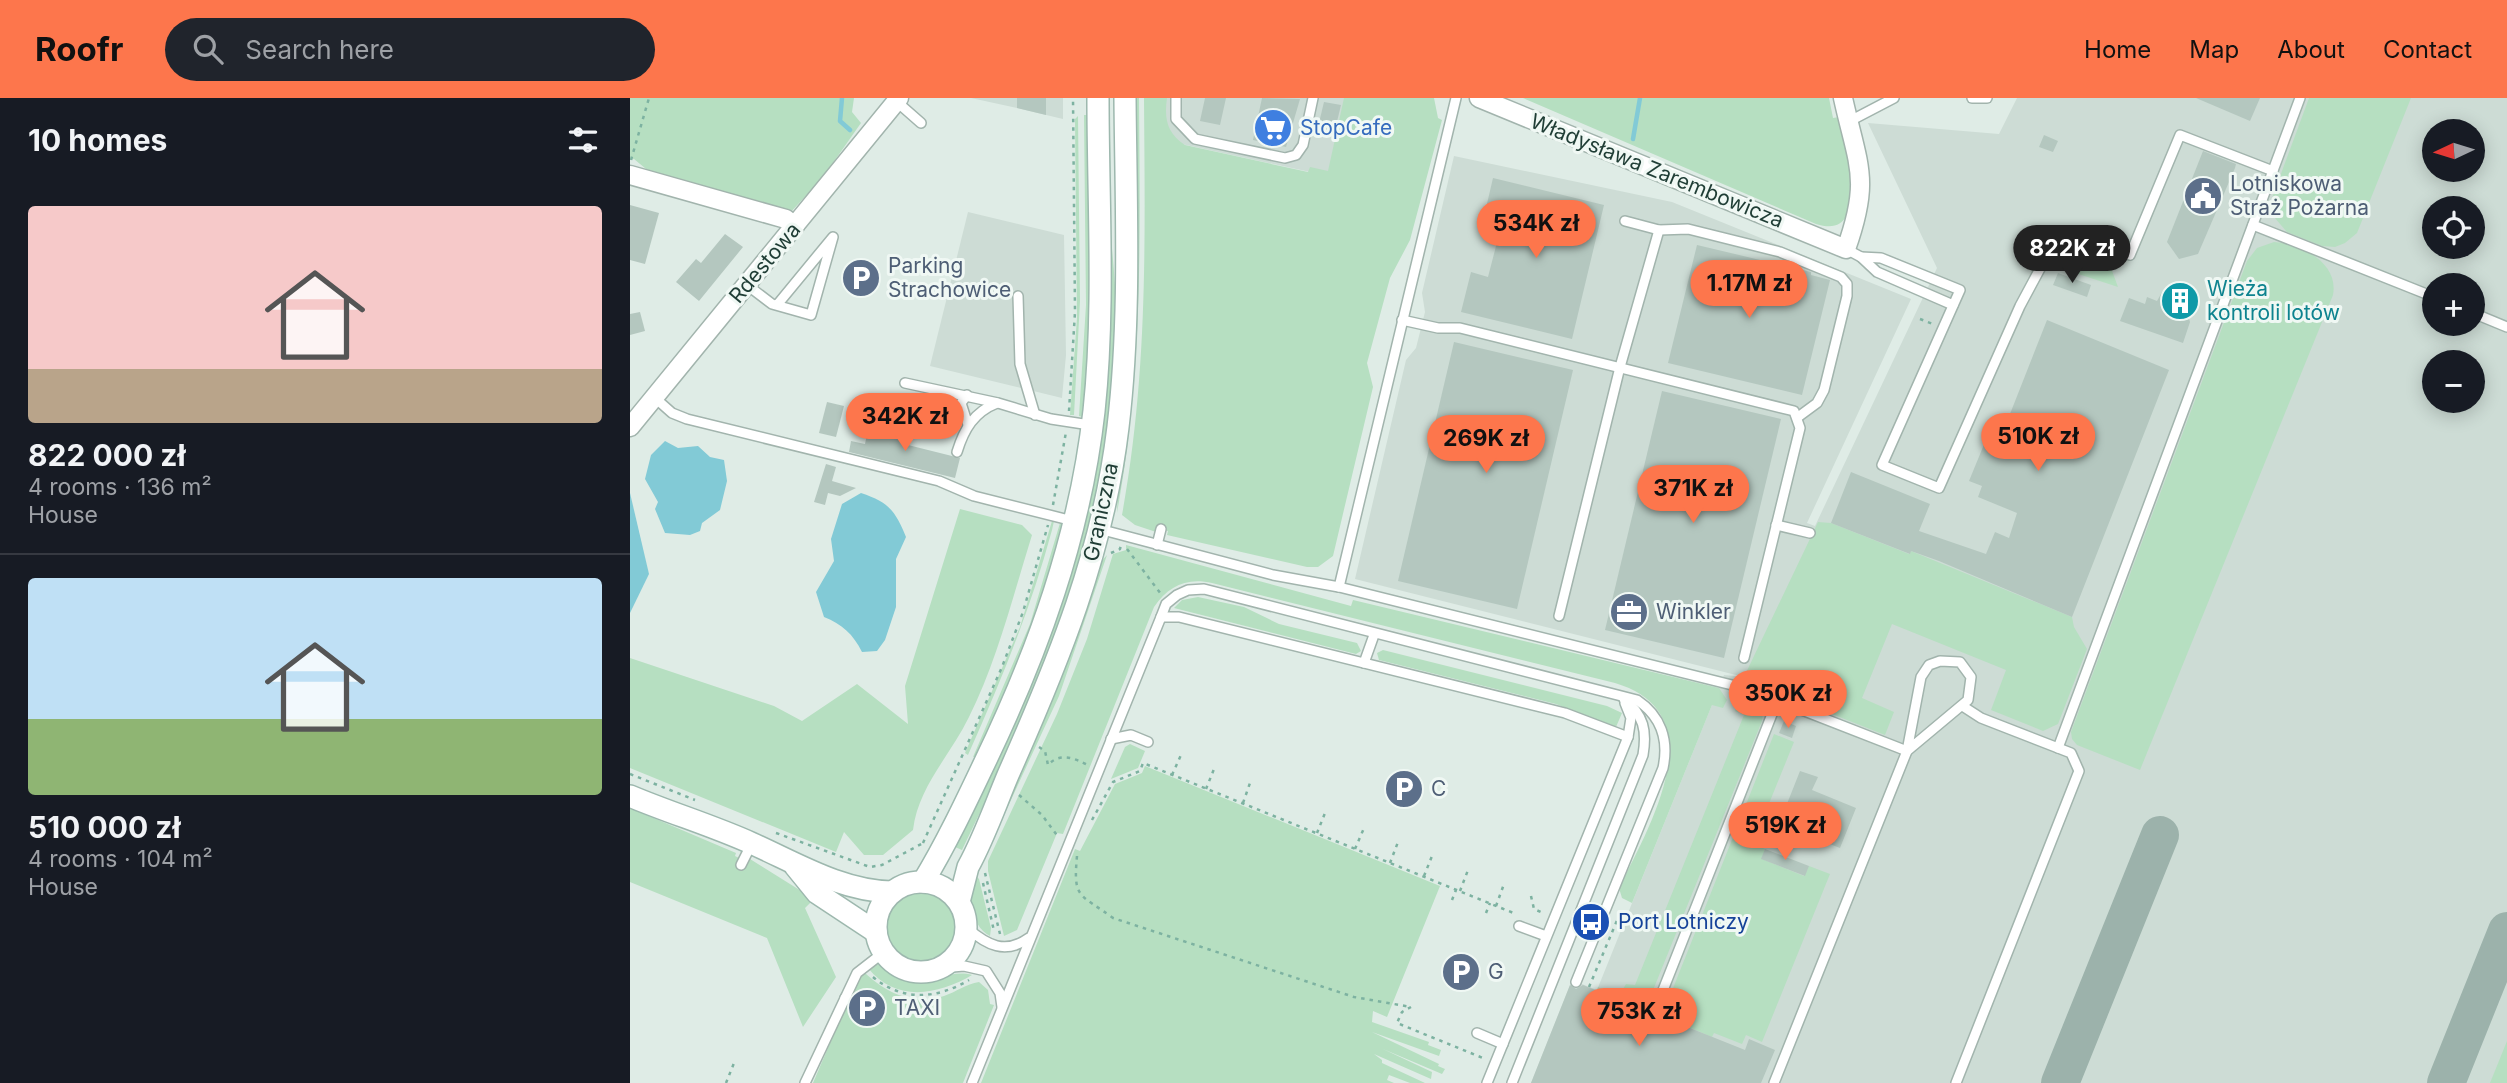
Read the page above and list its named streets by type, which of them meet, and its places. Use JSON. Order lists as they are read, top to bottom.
{
  "streets": {
    "main road": ["Graniczna"],
    "street": ["Władysława Zarembowicza", "Rdestowa"]
  },
  "places": {
    "supermarket": ["StopCafe"],
    "public building": ["Lotniskowa Straż Pożarna"],
    "parking": [
      "Parking Strachowice",
      "C",
      "G",
      "TAXI"
    ],
    "building": ["Wieża kontroli lotów"],
    "office": ["Winkler"],
    "bus stop": ["Port Lotniczy"]
  },
  "north": "left",
  "page": {
    "header": "Roofr",
    "search": "Search here",
    "nav": [
      "Home",
      "Map",
      "About",
      "Contact"
    ],
    "heading": "10 homes",
    "map_buttons": ["+", "−"],
    "list": [
      {
        "name": "822 000 zł",
        "note": "4 rooms · 136 m² · House"
      },
      {
        "name": "510 000 zł",
        "note": "4 rooms · 104 m² · House"
      }
    ],
    "price": [
      "534K zł",
      "822K zł",
      "1.17M zł",
      "342K zł",
      "510K zł",
      "269K zł",
      "371K zł",
      "350K zł",
      "519K zł",
      "753K zł"
    ]
  }
}
